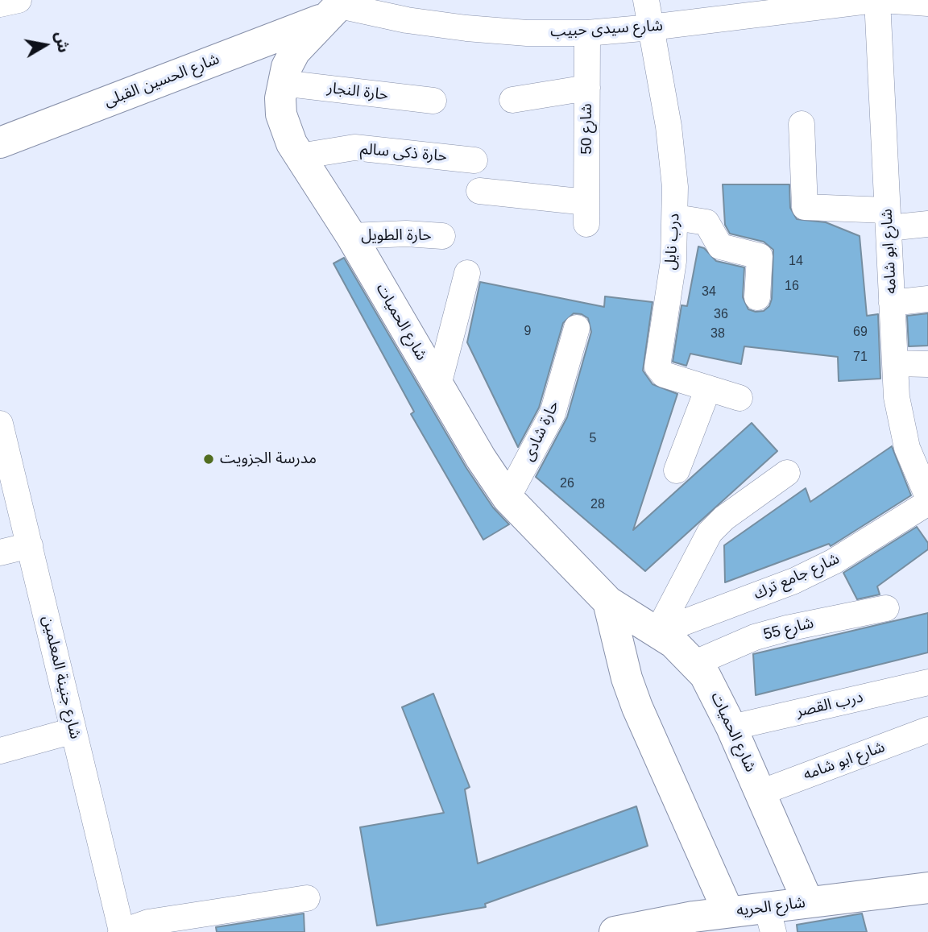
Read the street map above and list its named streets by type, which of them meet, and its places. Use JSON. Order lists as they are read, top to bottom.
{
  "streets": {
    "main road": ["شارع الحسين القبلى", "شارع الحميات", "شارع الحريه"],
    "street": [
      "شارع سيدى حبيب",
      "حارة النجار",
      "شارع 50",
      "حارة ذكى سالم",
      "حارة الطويل",
      "درب نايل",
      "شارع ابو شامه",
      "حارة شادى",
      "شارع جامع ترك",
      "شارع 55",
      "شارع جنينة المعلمين",
      "درب القصر"
    ]
  },
  "crossings": [
    ["شارع سيدى حبيب", "شارع الحسين القبلى"],
    ["شارع سيدى حبيب", "شارع 50"],
    ["شارع سيدى حبيب", "درب نايل"],
    ["شارع سيدى حبيب", "شارع ابو شامه"],
    ["شارع سيدى حبيب", "شارع الحميات"],
    ["شارع الحسين القبلى", "شارع الحميات"],
    ["حارة النجار", "شارع الحميات"],
    ["حارة ذكى سالم", "شارع الحميات"],
    ["حارة الطويل", "شارع الحميات"],
    ["شارع ابو شامه", "شارع الحميات"],
    ["شارع الحميات", "حارة شادى"],
    ["شارع الحميات", "شارع جامع ترك"],
    ["شارع الحميات", "شارع 55"],
    ["شارع الحميات", "درب القصر"],
    ["شارع الحميات", "شارع الحريه"]
  ],
  "places": ["مدرسة الجزويت"],
  "house_numbers": [
    "14",
    "16",
    "34",
    "36",
    "9",
    "69",
    "38",
    "71",
    "5",
    "26",
    "28"
  ],
  "north": "right"
}
